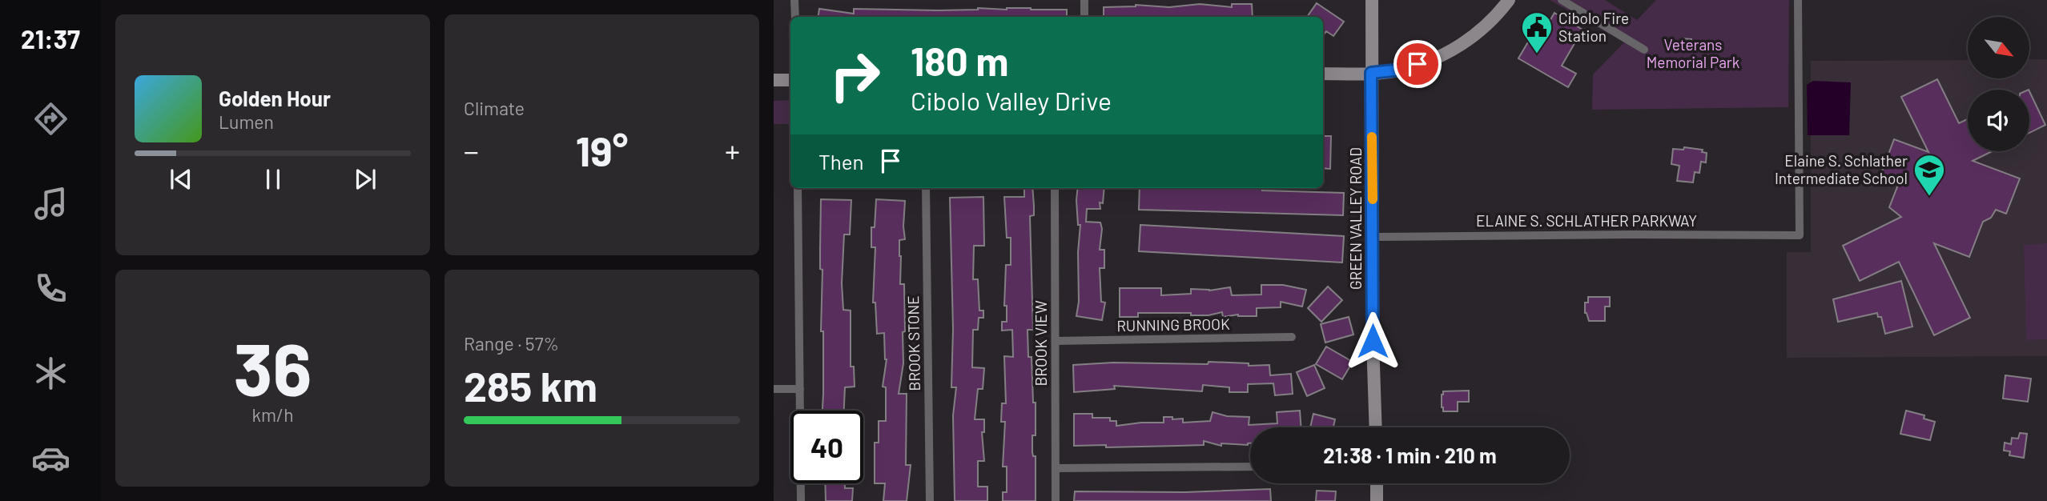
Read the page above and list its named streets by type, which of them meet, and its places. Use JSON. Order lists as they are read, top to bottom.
{
  "streets": {
    "street": [
      "GREEN VALLEY ROAD",
      "ELAINE S. SCHLATHER PARKWAY",
      "RUNNING BROOK",
      "BROOK STONE",
      "BROOK VIEW"
    ]
  },
  "crossings": [
    ["GREEN VALLEY ROAD", "ELAINE S. SCHLATHER PARKWAY"],
    ["RUNNING BROOK", "BROOK VIEW"]
  ],
  "parks": ["Veterans Memorial Park"],
  "places": {
    "public building": ["Cibolo Fire Station"],
    "school or university": ["Elaine S. Schlather Intermediate School"]
  },
  "north": "bottom right",
  "page": {
    "tabs": "21:37",
    "tile": [
      "Climate",
      ["36", "km/h"],
      ["Range · 57%", "285 km"]
    ],
    "turn": ["180 m", "Cibolo Valley Drive"],
    "song": ["Golden Hour", "Lumen"],
    "heat": ["−", "19°", "+"],
    "then": "Then",
    "limit": "40",
    "trip": "21:38 · 1 min · 210 m"
  }
}
